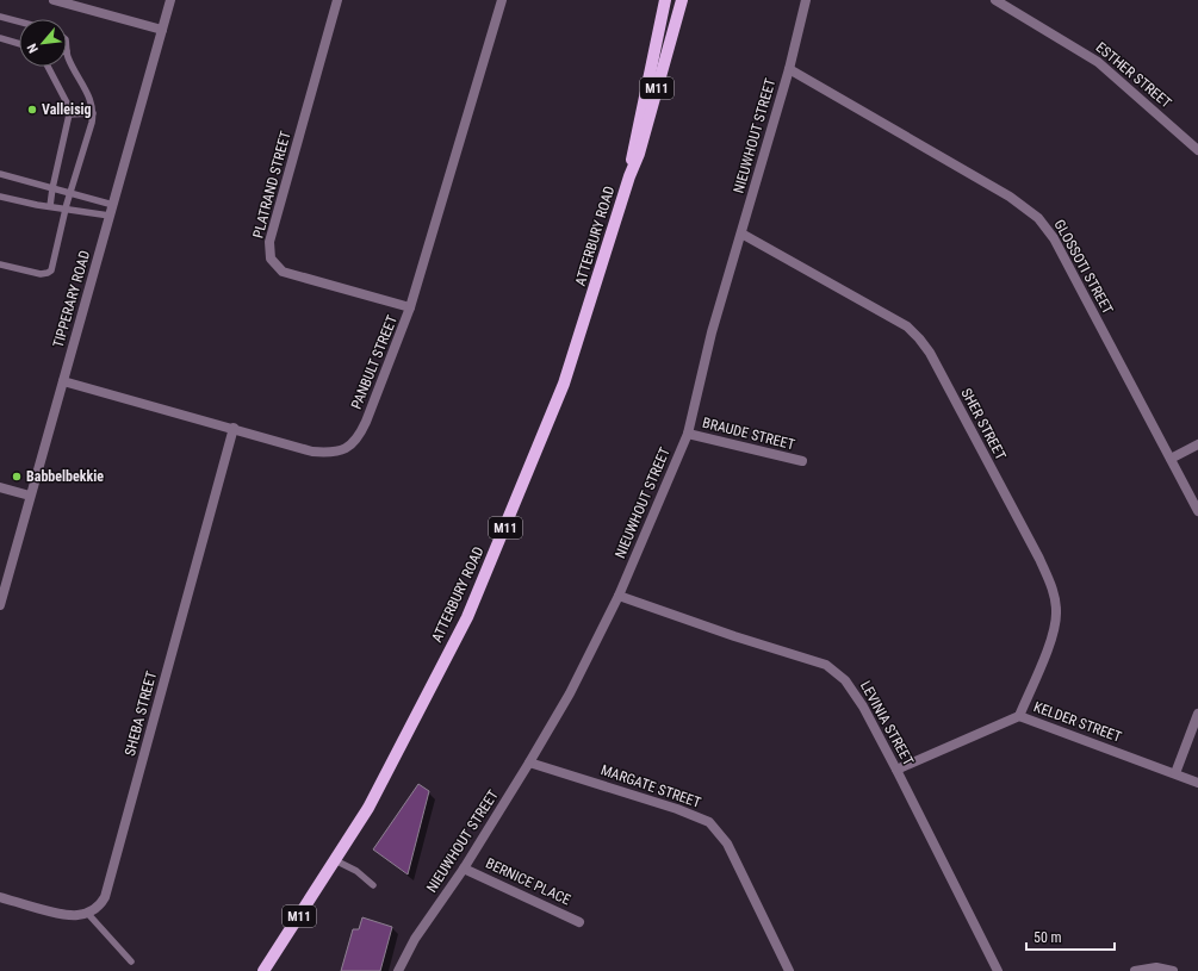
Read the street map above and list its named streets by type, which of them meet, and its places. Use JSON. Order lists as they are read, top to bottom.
{
  "streets": {
    "main road": ["M11", "ATTERBURY ROAD"],
    "street": [
      "ESTHER STREET",
      "NIEUWHOUT STREET",
      "PLATRAND STREET",
      "GLOSSOTI STREET",
      "TIPPERARY ROAD",
      "PANBULT STREET",
      "SHER STREET",
      "BRAUDE STREET",
      "SHEBA STREET",
      "KELDER STREET",
      "LEVINIA STREET",
      "MARGATE STREET",
      "BERNICE PLACE"
    ]
  },
  "crossings": [
    ["NIEUWHOUT STREET", "GLOSSOTI STREET"],
    ["NIEUWHOUT STREET", "SHER STREET"],
    ["NIEUWHOUT STREET", "BRAUDE STREET"],
    ["NIEUWHOUT STREET", "LEVINIA STREET"],
    ["NIEUWHOUT STREET", "MARGATE STREET"],
    ["NIEUWHOUT STREET", "BERNICE PLACE"],
    ["PLATRAND STREET", "PANBULT STREET"],
    ["TIPPERARY ROAD", "PANBULT STREET"],
    ["PANBULT STREET", "SHEBA STREET"],
    ["SHER STREET", "KELDER STREET"],
    ["KELDER STREET", "LEVINIA STREET"]
  ],
  "places": ["Valleisig", "Babbelbekkie"],
  "scale_bar": "50 m",
  "north": "bottom left"
}
